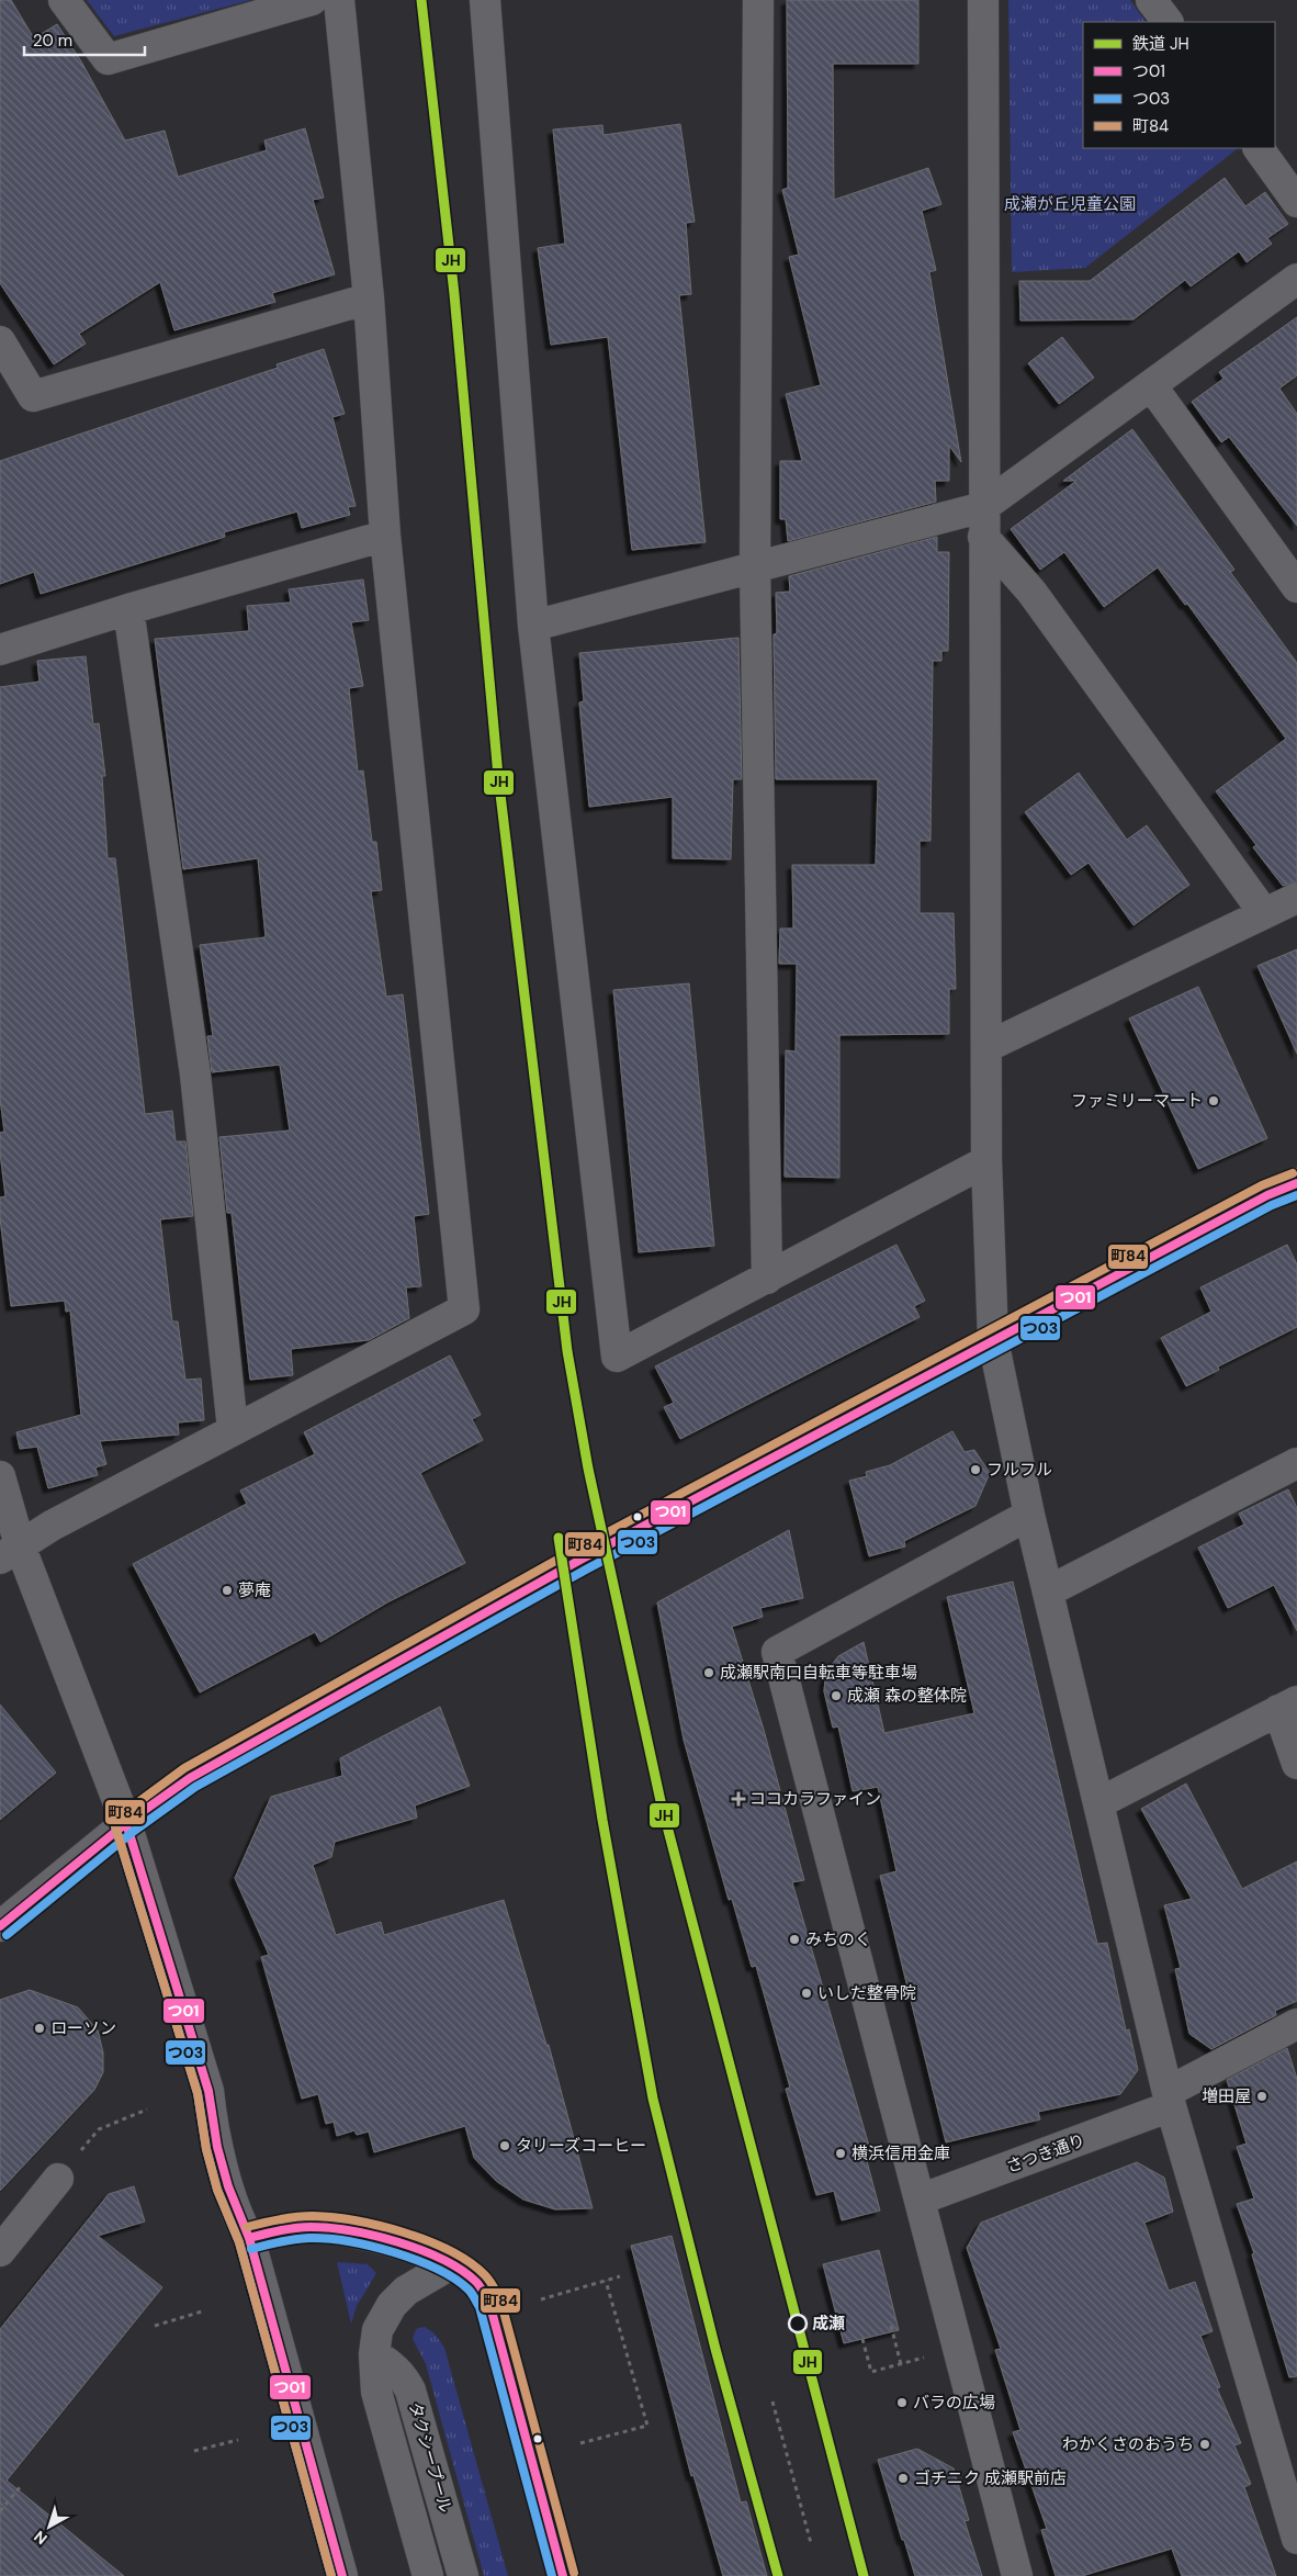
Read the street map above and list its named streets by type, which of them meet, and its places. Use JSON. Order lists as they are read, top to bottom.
{
  "streets": {
    "street": ["さつき通り", "タクシープール"]
  },
  "parks": ["成瀬が丘児童公園"],
  "places": {
    "other": [
      "ファミリーマート",
      "フルフル",
      "夢庵",
      "成瀬駅南口自転車等駐車場",
      "成瀬 森の整体院",
      "みちのく",
      "いしだ整骨院",
      "ローソン",
      "増田屋",
      "タリーズコーヒー",
      "横浜信用金庫",
      "成瀬",
      "バラの広場",
      "わかくさのおうち",
      "ゴチニク 成瀬駅前店"
    ],
    "health": ["ココカラファイン"]
  },
  "lines": [
    "rail line JH",
    "transit line 町84",
    "transit line つ01",
    "transit line つ03"
  ],
  "legend": [
    "鉄道 JH",
    "つ01",
    "つ03",
    "町84"
  ],
  "scale_bar": "20 m",
  "north": "bottom left"
}
